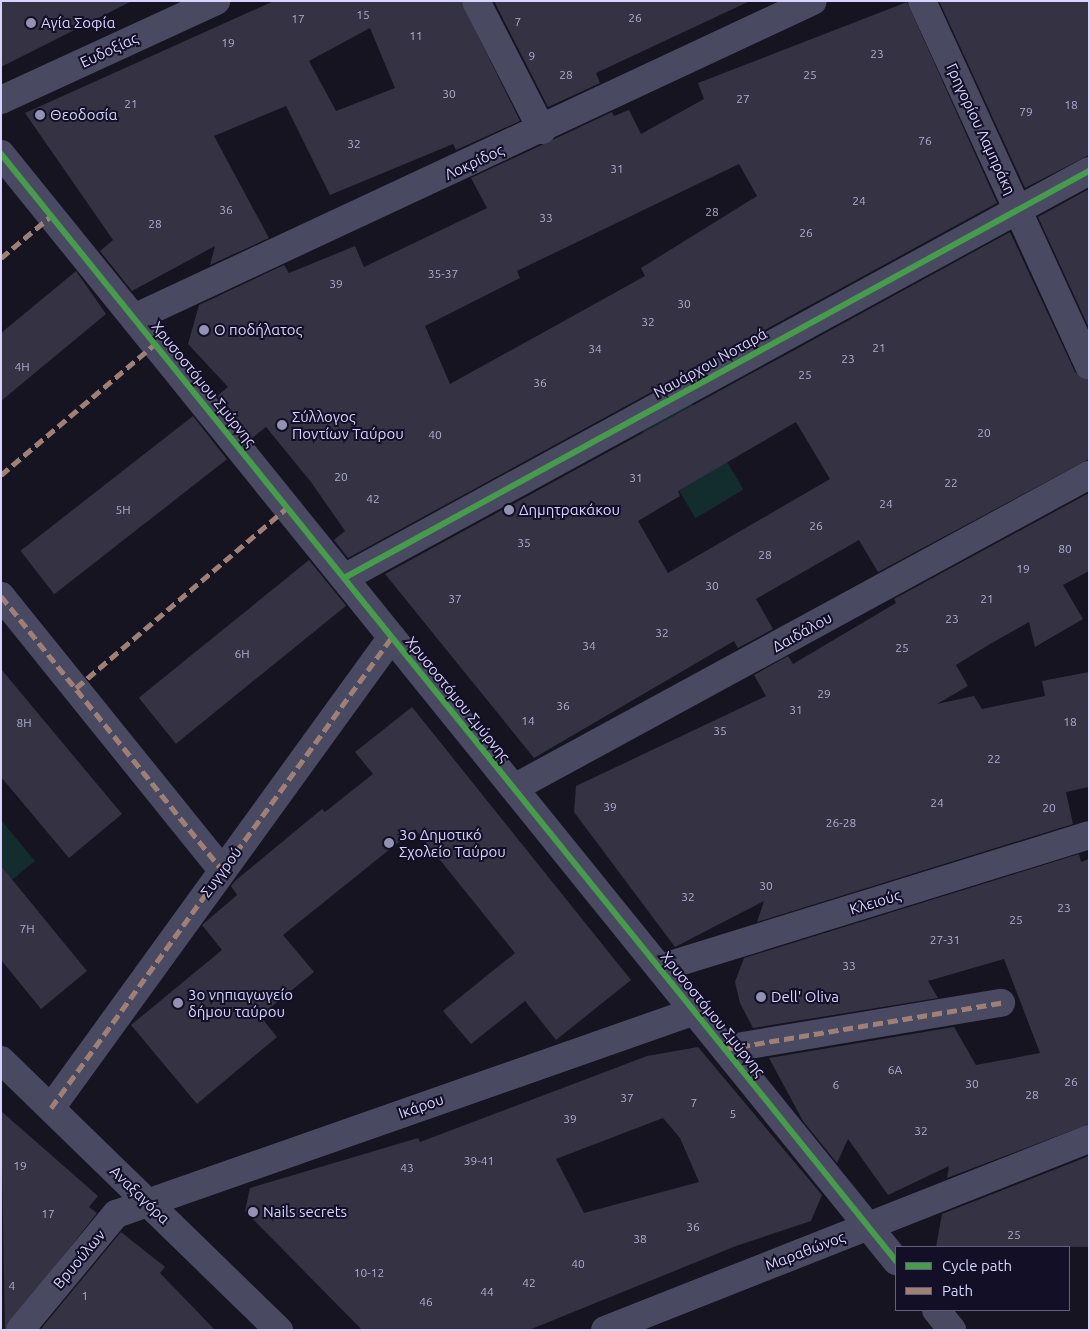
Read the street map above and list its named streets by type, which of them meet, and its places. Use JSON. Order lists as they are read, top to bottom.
{
  "streets": {
    "street": [
      "Ευδοξίας",
      "Γρηγορίου Λαμπράκη",
      "Λοκρίδος",
      "Ναυάρχου Νοταρά",
      "Χρυσοστόμου Σμύρνης",
      "Δαιδάλου",
      "Συγγρού",
      "Κλειούς",
      "Ικάρου",
      "Αναξαγόρα",
      "Μαραθώνος",
      "Βρυούλων"
    ]
  },
  "crossings": [
    ["Γρηγορίου Λαμπράκη", "Ναυάρχου Νοταρά"],
    ["Λοκρίδος", "Χρυσοστόμου Σμύρνης"],
    ["Ναυάρχου Νοταρά", "Χρυσοστόμου Σμύρνης"],
    ["Χρυσοστόμου Σμύρνης", "Δαιδάλου"],
    ["Χρυσοστόμου Σμύρνης", "Συγγρού"],
    ["Χρυσοστόμου Σμύρνης", "Κλειούς"],
    ["Χρυσοστόμου Σμύρνης", "Ικάρου"],
    ["Χρυσοστόμου Σμύρνης", "Μαραθώνος"],
    ["Συγγρού", "Αναξαγόρα"],
    ["Ικάρου", "Αναξαγόρα"],
    ["Ικάρου", "Βρυούλων"],
    ["Αναξαγόρα", "Βρυούλων"]
  ],
  "places": [
    "Αγία Σοφία",
    "Θεοδοσία",
    "Ο ποδήλατος",
    "Σύλλογος Ποντίων Ταύρου",
    "Δημητρακάκου",
    "3ο Δημοτικό Σχολείο Ταύρου",
    "Dell' Oliva",
    "3ο νηπιαγωγείο δήμου ταύρου",
    "Nails secrets"
  ],
  "house_numbers": [
    "15",
    "26",
    "17",
    "7",
    "11",
    "19",
    "23",
    "9",
    "28",
    "25",
    "30",
    "27",
    "21",
    "18",
    "79",
    "76",
    "32",
    "31",
    "24",
    "36",
    "28",
    "33",
    "28",
    "26",
    "35-37",
    "39",
    "30",
    "32",
    "21",
    "34",
    "23",
    "4Η",
    "25",
    "36",
    "20",
    "40",
    "20",
    "31",
    "22",
    "42",
    "24",
    "5Η",
    "26",
    "35",
    "80",
    "28",
    "19",
    "30",
    "37",
    "21",
    "23",
    "32",
    "34",
    "25",
    "6Η",
    "29",
    "36",
    "31",
    "14",
    "18",
    "8Η",
    "35",
    "22",
    "24",
    "39",
    "20",
    "26-28",
    "30",
    "32",
    "23",
    "25",
    "7Η",
    "27-31",
    "33",
    "6A",
    "26",
    "30",
    "6",
    "28",
    "37",
    "7",
    "5",
    "39",
    "32",
    "39-41",
    "19",
    "43",
    "17",
    "36",
    "25",
    "38",
    "40",
    "10-12",
    "42",
    "4",
    "44",
    "1",
    "46"
  ],
  "legend": ["Cycle path", "Path"]
}
